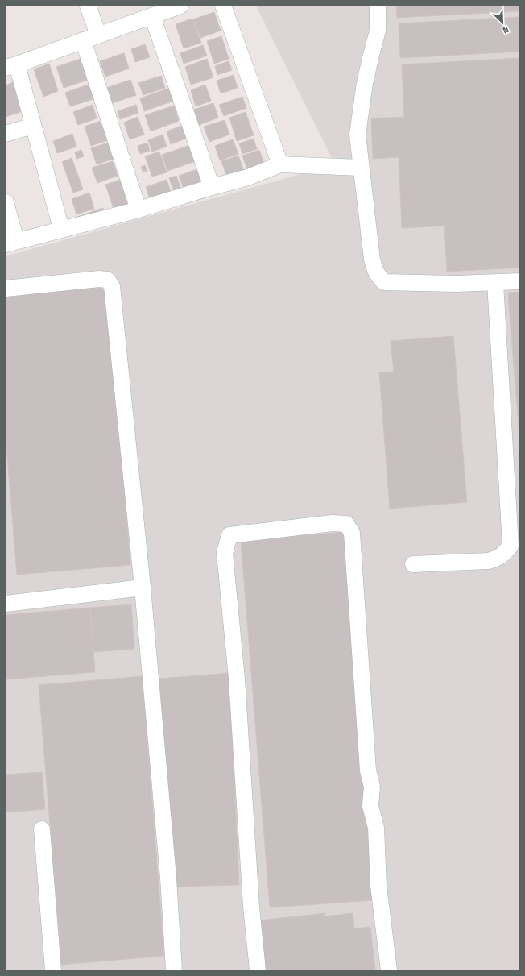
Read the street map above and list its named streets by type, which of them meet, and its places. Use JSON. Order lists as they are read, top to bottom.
{
  "north": "bottom right"
}
